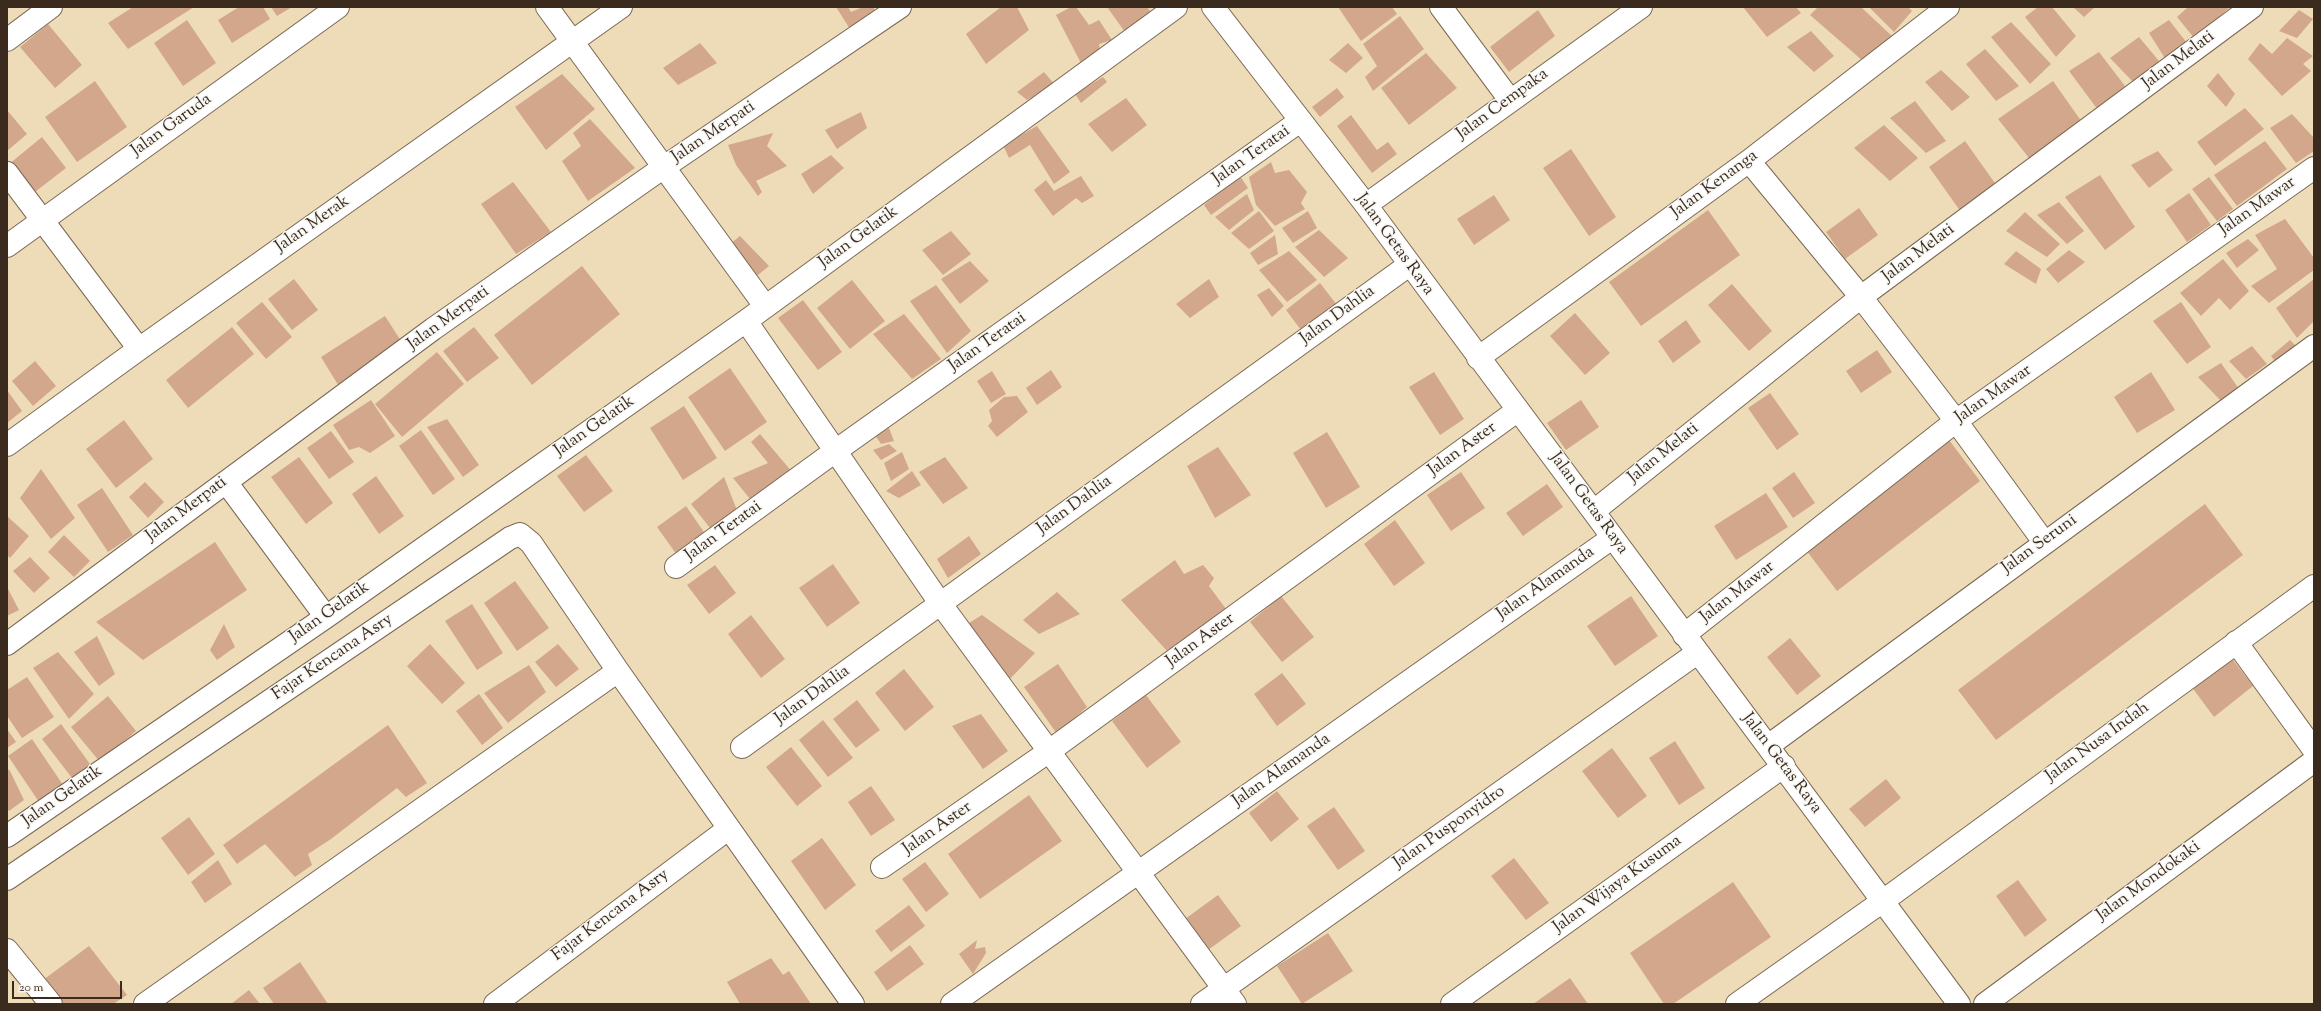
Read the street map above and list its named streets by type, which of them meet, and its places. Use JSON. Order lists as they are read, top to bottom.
{
  "streets": {
    "street": [
      "Jalan Melati",
      "Jalan Cempaka",
      "Jalan Garuda",
      "Jalan Merpati",
      "Jalan Teratai",
      "Jalan Kenanga",
      "Jalan Mawar",
      "Jalan Merak",
      "Jalan Gelatik",
      "Jalan Getas Raya",
      "Jalan Dahlia",
      "Jalan Aster",
      "Jalan Seruni",
      "Jalan Alamanda",
      "Fajar Kencana Asry",
      "Jalan Nusa Indah",
      "Jalan Pusponyidro",
      "Jalan Mondokaki",
      "Jalan Wijaya Kusuma"
    ]
  },
  "crossings": [
    ["Jalan Melati", "Jalan Getas Raya"],
    ["Jalan Cempaka", "Jalan Getas Raya"],
    ["Jalan Teratai", "Jalan Getas Raya"],
    ["Jalan Kenanga", "Jalan Getas Raya"],
    ["Jalan Mawar", "Jalan Getas Raya"],
    ["Jalan Getas Raya", "Jalan Dahlia"],
    ["Jalan Getas Raya", "Jalan Aster"],
    ["Jalan Getas Raya", "Jalan Seruni"],
    ["Jalan Getas Raya", "Jalan Alamanda"],
    ["Jalan Getas Raya", "Jalan Nusa Indah"],
    ["Jalan Getas Raya", "Jalan Pusponyidro"],
    ["Jalan Getas Raya", "Jalan Wijaya Kusuma"]
  ],
  "scale_bar": "20 m"
}
